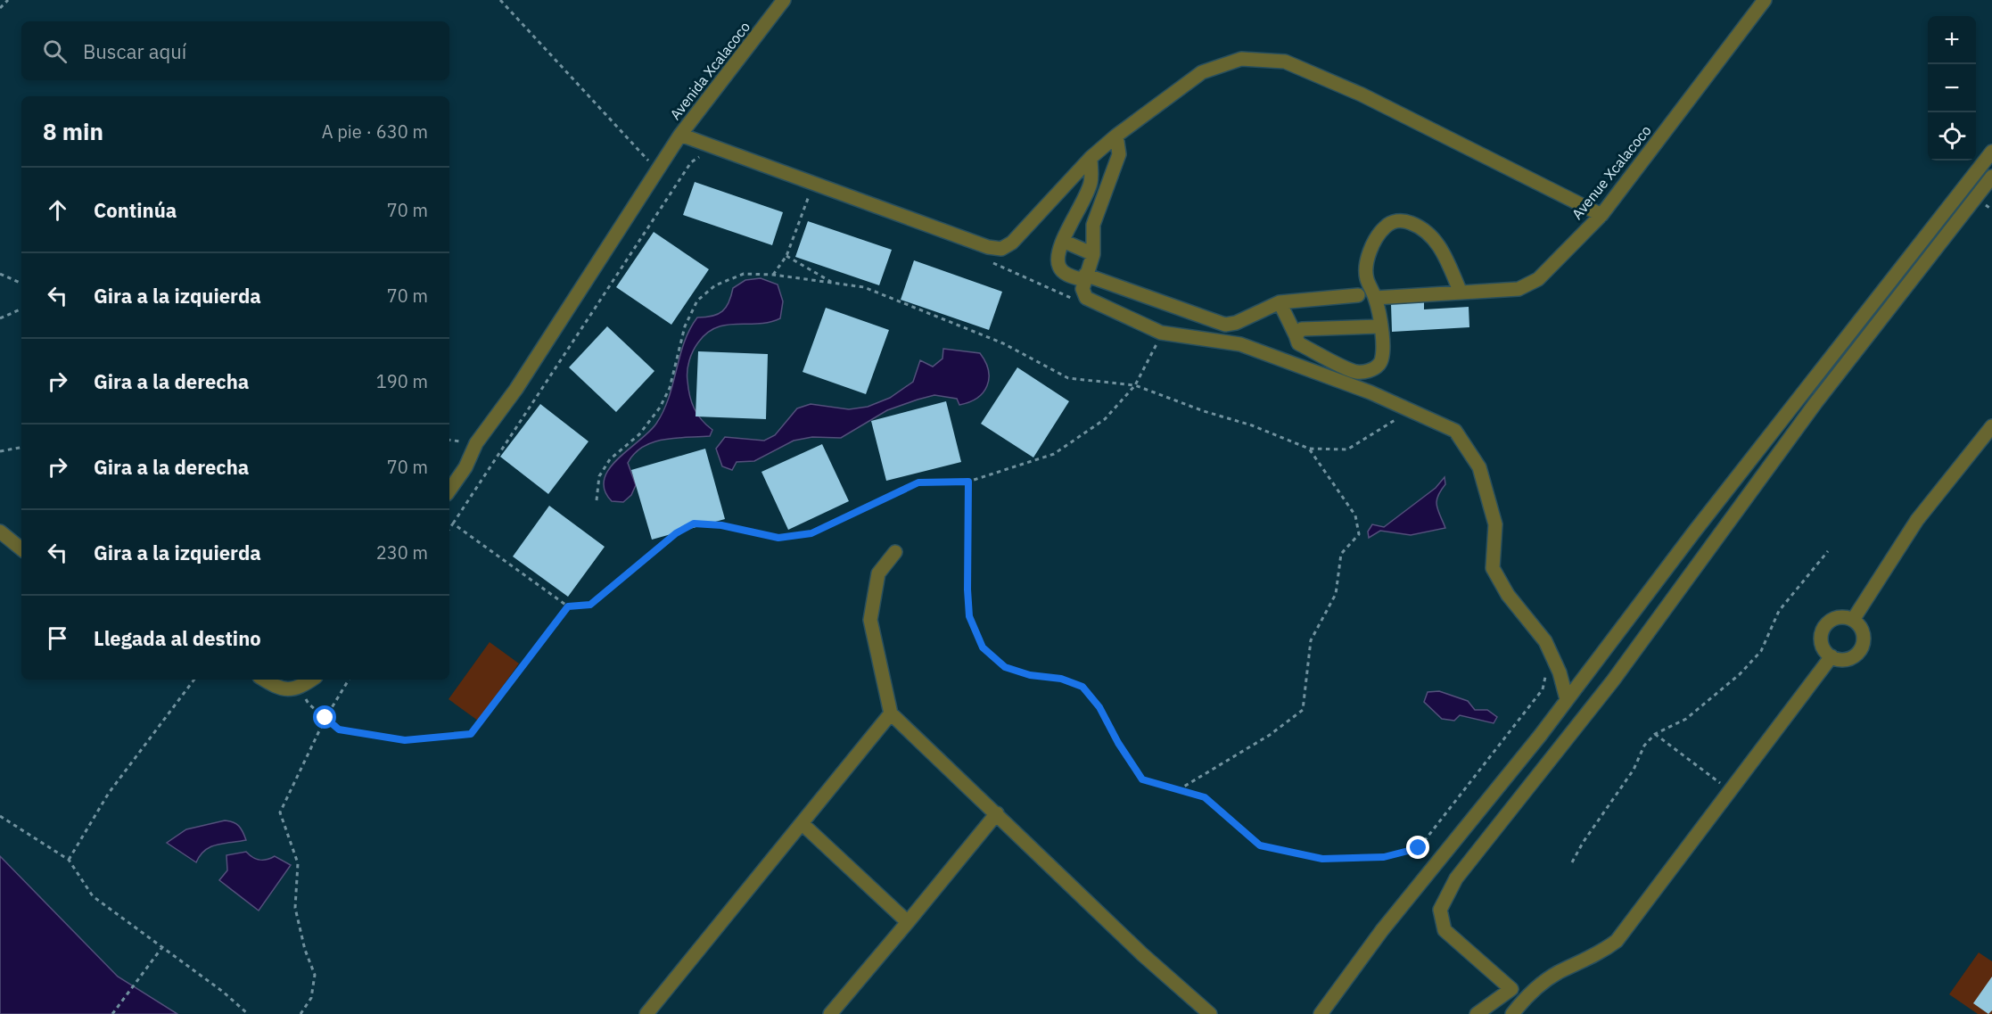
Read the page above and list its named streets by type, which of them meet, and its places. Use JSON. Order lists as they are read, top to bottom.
{
  "streets": {
    "street": ["Avenida Xcalacoco", "Avenue Xcalacoco"]
  },
  "page": {
    "map_buttons": ["+", "−"],
    "search": "Buscar aquí",
    "heading": ["8 min", "A pie · 630 m"],
    "list": [
      ["Continúa", "70 m"],
      ["Gira a la izquierda", "70 m"],
      ["Gira a la derecha", "190 m"],
      ["Gira a la derecha", "70 m"],
      ["Gira a la izquierda", "230 m"],
      "Llegada al destino"
    ]
  }
}
